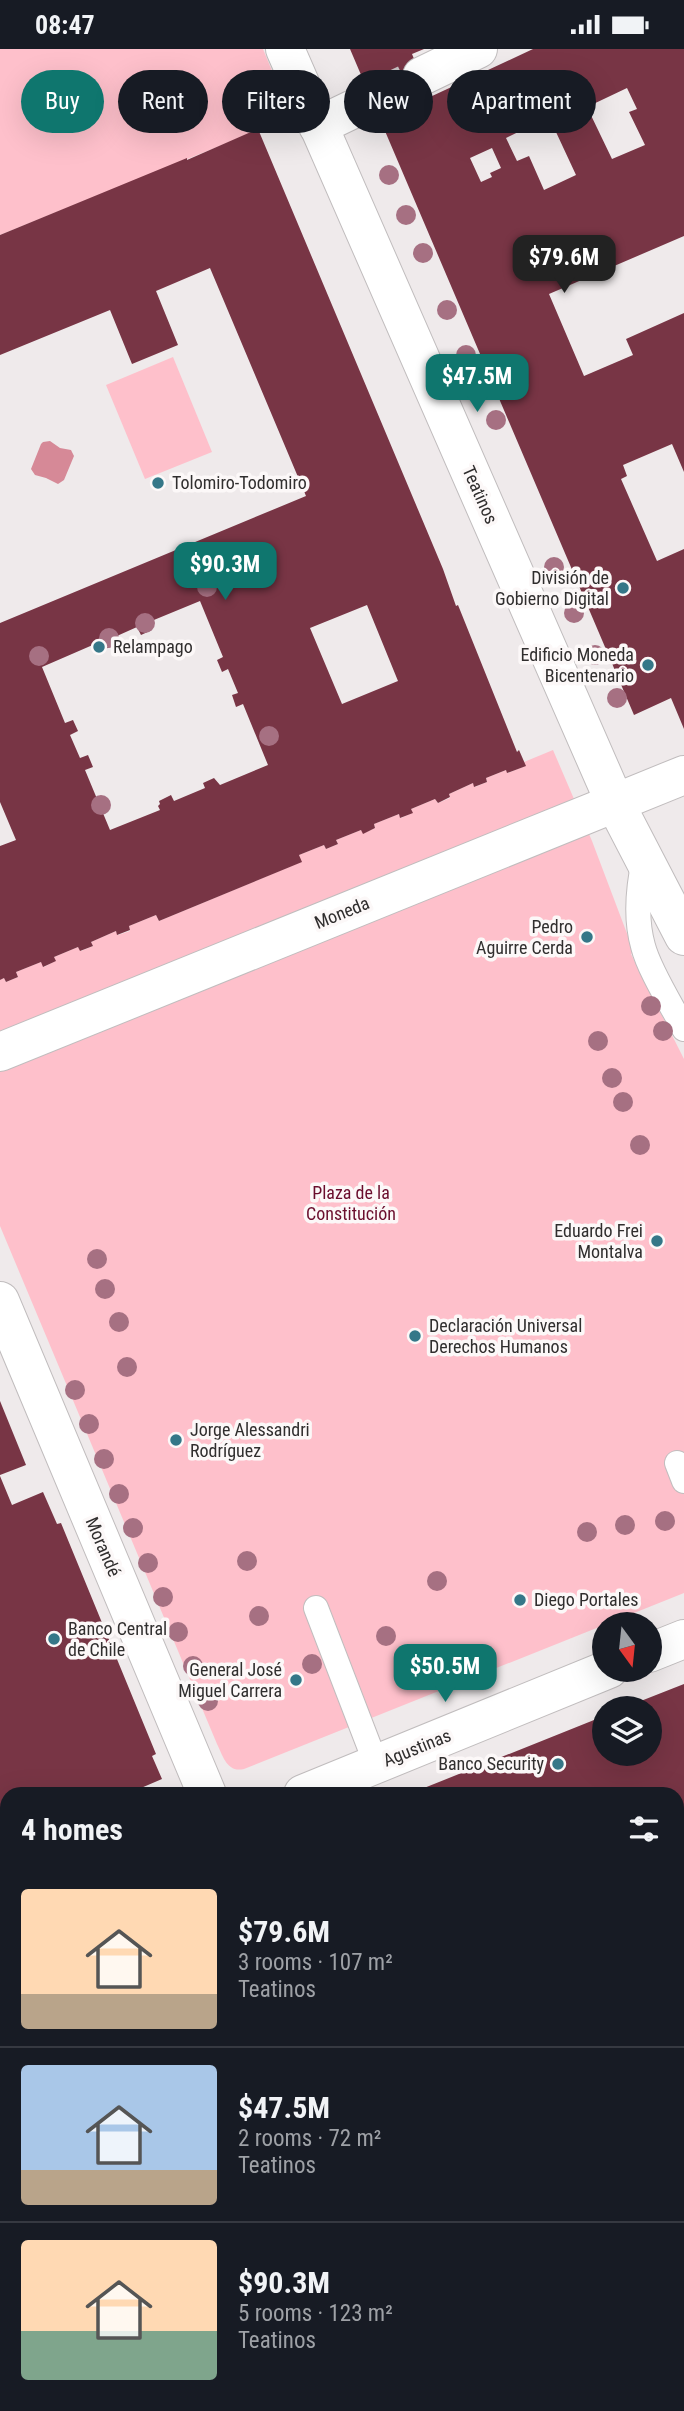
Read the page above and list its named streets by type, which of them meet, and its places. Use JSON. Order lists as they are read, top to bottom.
{
  "streets": {
    "street": [
      "Teatinos",
      "Moneda",
      "Morandé",
      "Agustinas"
    ]
  },
  "crossings": [
    ["Teatinos", "Moneda"]
  ],
  "parks": ["Plaza de la Constitución"],
  "places": [
    "Tolomiro-Todomiro",
    "División de Gobierno Digital",
    "Relampago",
    "Edificio Moneda Bicentenario",
    "Pedro Aguirre Cerda",
    "Eduardo Frei Montalva",
    "Declaración Universal Derechos Humanos",
    "Jorge Alessandri Rodríguez",
    "Diego Portales",
    "Banco Central de Chile",
    "General José Miguel Carrera",
    "Banco Security"
  ],
  "north": "bottom",
  "page": {
    "status": "08:47",
    "chip": [
      "Buy",
      "Rent",
      "Filters",
      "New",
      "Apartment"
    ],
    "price": [
      "$79.6M",
      "$47.5M",
      "$90.3M",
      "$50.5M"
    ],
    "heading": "4 homes",
    "list": [
      {
        "name": "$79.6M",
        "note": "3 rooms · 107 m² · Teatinos"
      },
      {
        "name": "$47.5M",
        "note": "2 rooms · 72 m² · Teatinos"
      },
      {
        "name": "$90.3M",
        "note": "5 rooms · 123 m² · Teatinos"
      }
    ]
  }
}
